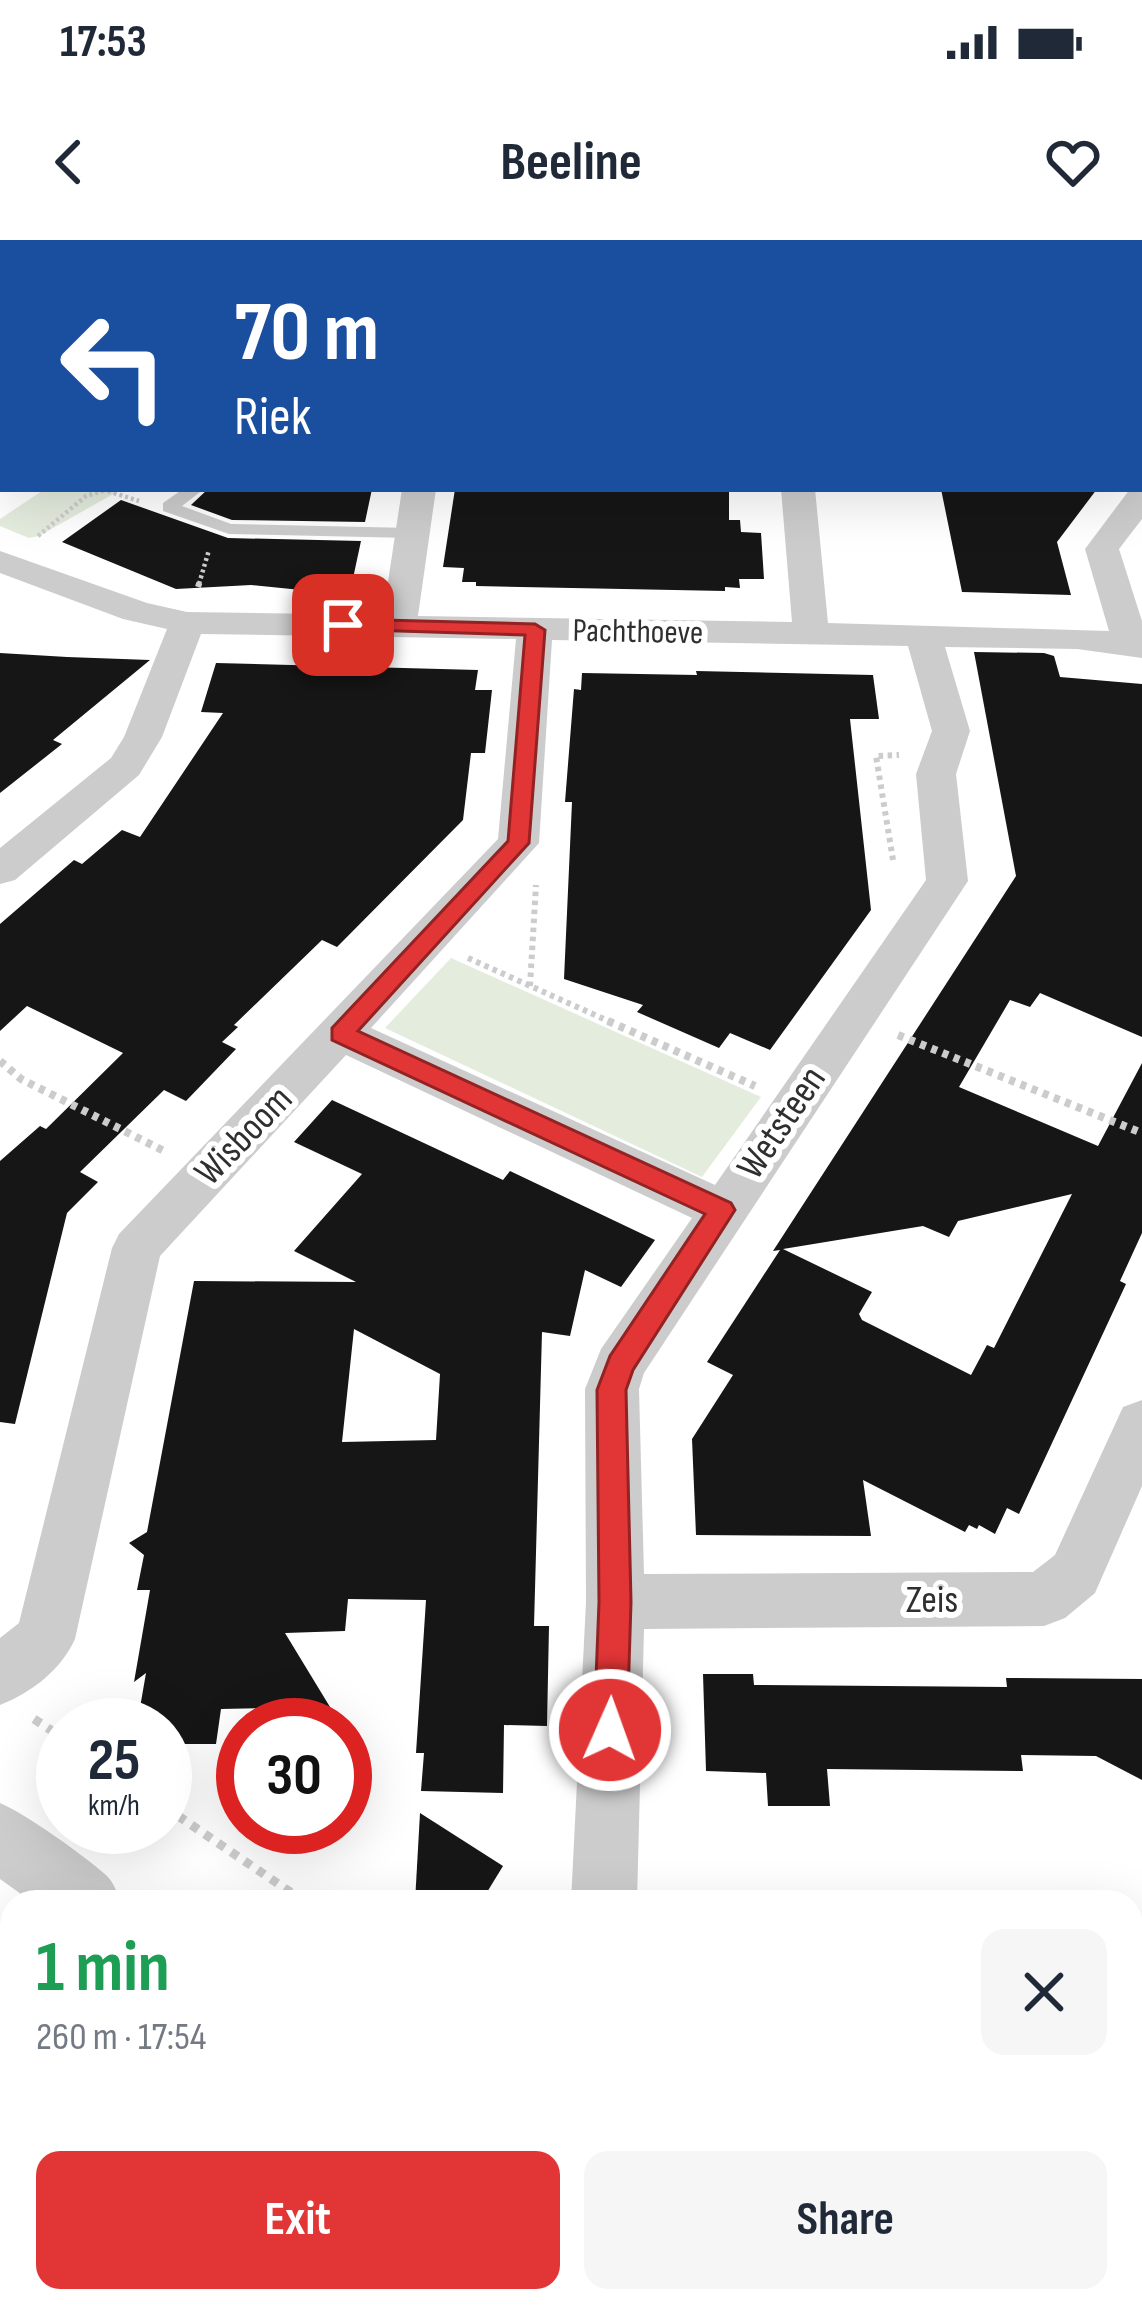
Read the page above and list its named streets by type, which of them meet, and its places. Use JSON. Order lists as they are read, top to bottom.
{
  "streets": {
    "street": [
      "Pachthoeve",
      "Wetsteen",
      "Wisboom",
      "Zeis"
    ]
  },
  "crossings": [
    ["Pachthoeve", "Wetsteen"],
    ["Wetsteen", "Zeis"]
  ],
  "page": {
    "status": "17:53",
    "header": "Beeline",
    "turn": ["70 m", "Riek"],
    "speed": "25 km/h",
    "limit": "30",
    "heading": ["1 min", "260 m · 17:54"],
    "buttons": ["Exit", "Share"]
  }
}
